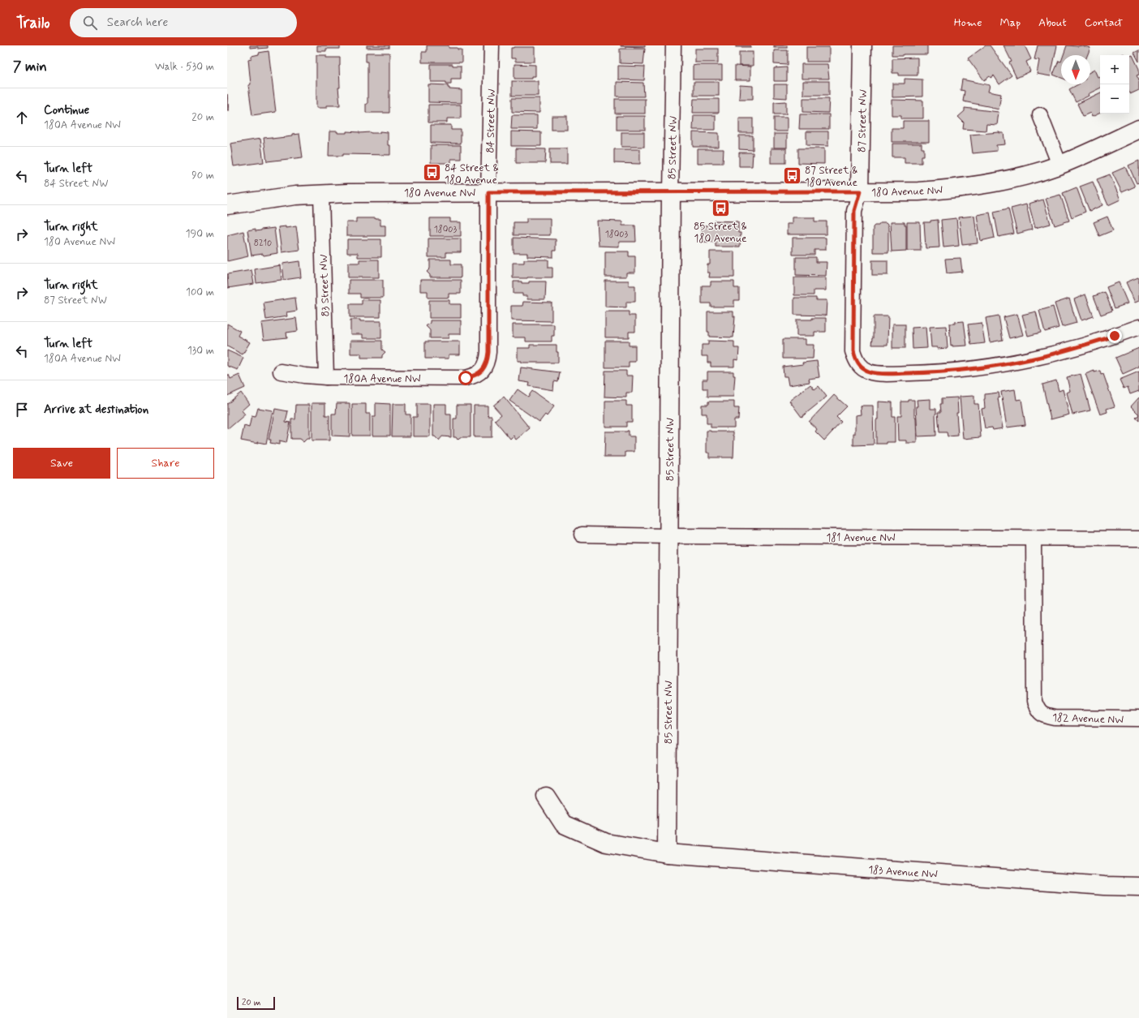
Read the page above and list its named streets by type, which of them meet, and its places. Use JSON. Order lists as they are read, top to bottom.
{
  "streets": {
    "street": [
      "84 Street NW",
      "87 Street NW",
      "85 Street NW",
      "180 Avenue NW",
      "83 Street NW",
      "180A Avenue NW",
      "181 Avenue NW",
      "182 Avenue NW",
      "183 Avenue NW"
    ]
  },
  "crossings": [
    ["84 Street NW", "180 Avenue NW"],
    ["84 Street NW", "180A Avenue NW"],
    ["87 Street NW", "180 Avenue NW"],
    ["85 Street NW", "180 Avenue NW"],
    ["85 Street NW", "181 Avenue NW"],
    ["85 Street NW", "183 Avenue NW"],
    ["180 Avenue NW", "83 Street NW"],
    ["83 Street NW", "180A Avenue NW"],
    ["181 Avenue NW", "182 Avenue NW"]
  ],
  "places": {
    "bus stop": ["84 Street & 180 Avenue", "87 Street & 180 Avenue", "85 Street & 180 Avenue"]
  },
  "house_numbers": ["18003", "18003", "8210"],
  "scale_bar": "20 m",
  "north": "bottom",
  "page": {
    "header": "Trailo",
    "search": "Search here",
    "nav": [
      "Home",
      "Map",
      "About",
      "Contact"
    ],
    "heading": ["7 min", "Walk · 530 m"],
    "map_buttons": ["+", "−"],
    "list": [
      ["Continue", "180A Avenue NW", "20 m"],
      ["Turn left", "84 Street NW", "90 m"],
      ["Turn right", "180 Avenue NW", "190 m"],
      ["Turn right", "87 Street NW", "100 m"],
      ["Turn left", "180A Avenue NW", "130 m"],
      "Arrive at destination"
    ],
    "buttons": ["Save", "Share"],
    "scale": "20 m"
  }
}
